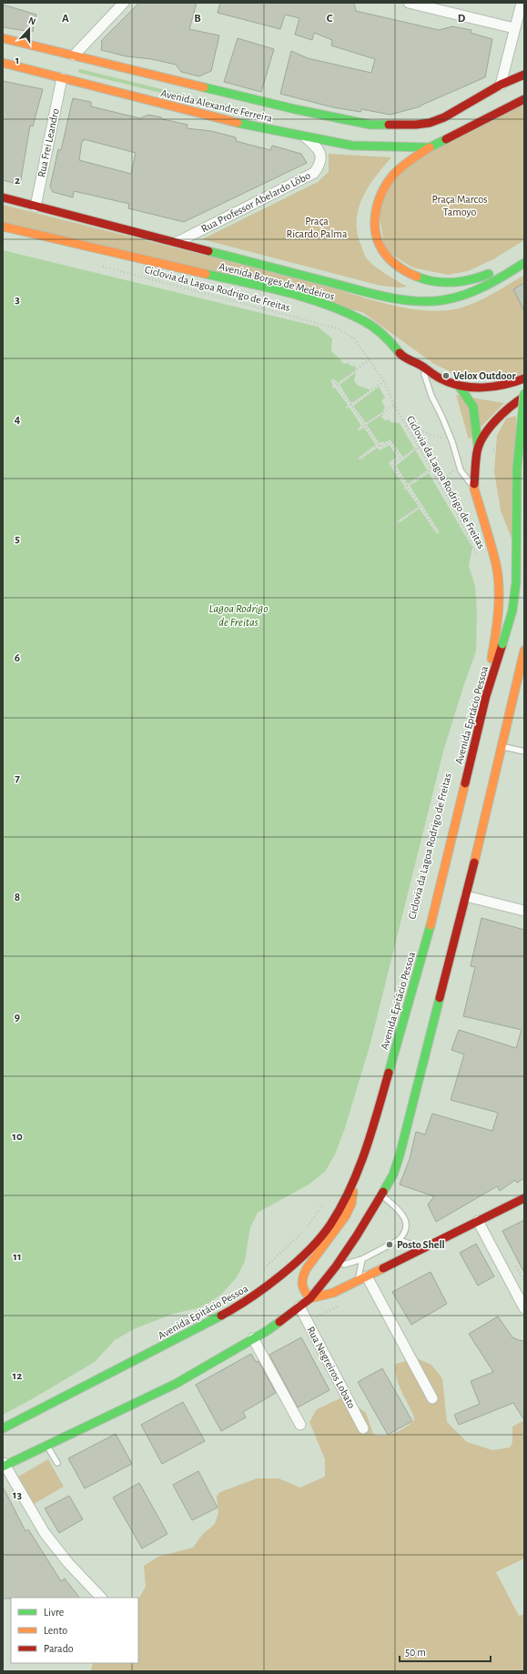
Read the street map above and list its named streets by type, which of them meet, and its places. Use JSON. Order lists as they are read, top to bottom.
{
  "streets": {
    "main road": ["Avenida Alexandre Ferreira", "Avenida Borges de Medeiros", "Avenida Epitácio Pessoa"],
    "street": ["Rua Frei Leandro", "Rua Professor Abelardo Lôbo", "Rua Negreiros Lobato"],
    "path": ["Ciclovia da Lagoa Rodrigo de Freitas"]
  },
  "crossings": [
    ["Avenida Alexandre Ferreira", "Rua Frei Leandro"],
    ["Avenida Alexandre Ferreira", "Rua Professor Abelardo Lôbo"],
    ["Rua Frei Leandro", "Avenida Borges de Medeiros"],
    ["Rua Professor Abelardo Lôbo", "Avenida Borges de Medeiros"]
  ],
  "water": ["Lagoa Rodrigo de Freitas"],
  "parks": ["Praça Marcos Tamoyo", "Praça Ricardo Palma"],
  "places": ["Velox Outdoor", "Posto Shell"],
  "legend": ["Livre", "Lento", "Parado"],
  "scale_bar": "50 m",
  "north": "top",
  "grid": {
    "columns": [
      "A",
      "B",
      "C",
      "D"
    ],
    "rows": [
      "1",
      "2",
      "3",
      "4",
      "5",
      "6",
      "7",
      "8",
      "9",
      "10",
      "11",
      "12",
      "13"
    ]
  }
}
